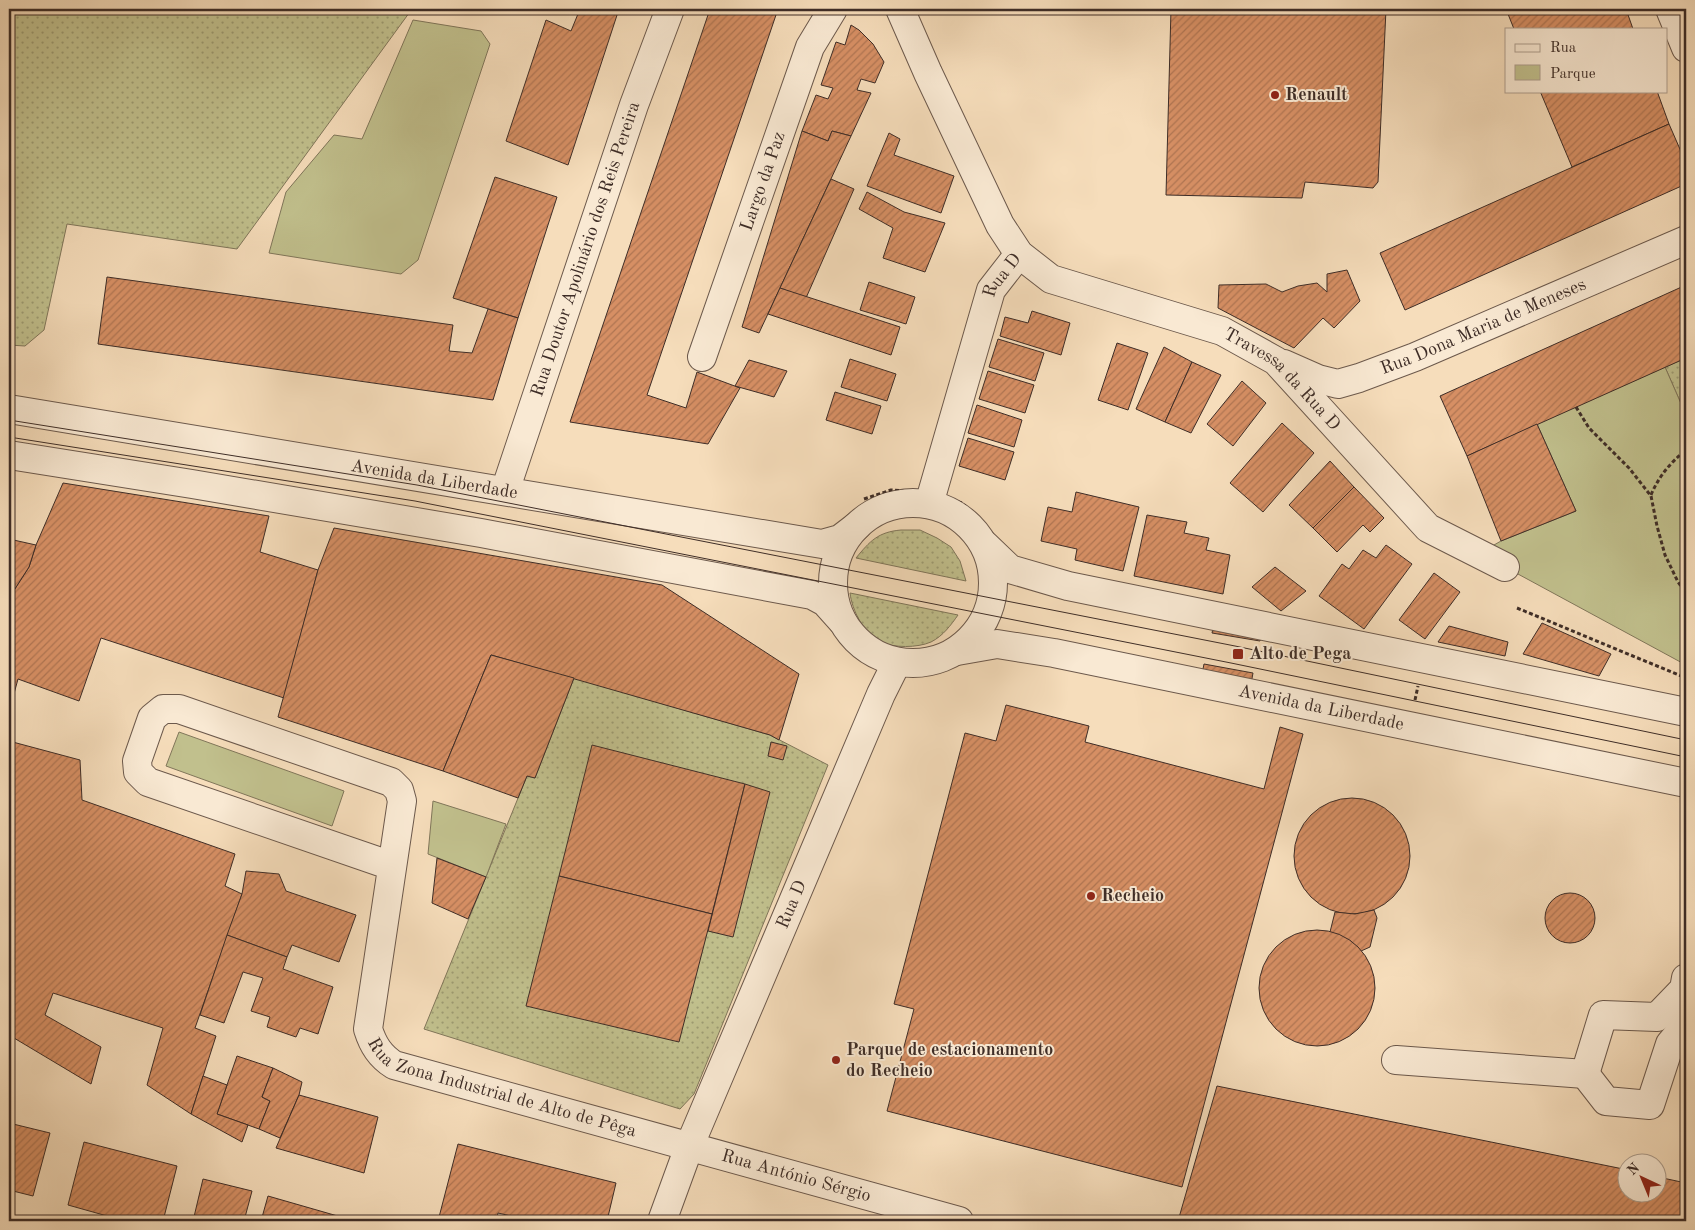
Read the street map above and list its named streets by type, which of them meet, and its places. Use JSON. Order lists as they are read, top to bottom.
{
  "streets": {
    "street": [
      "Largo da Paz",
      "Rua Doutor Apolinário dos Reis Pereira",
      "Rua D",
      "Rua Dona Maria de Meneses",
      "Travessa da Rua D",
      "Avenida da Liberdade",
      "Rua Zona Industrial de Alto de Pêga",
      "Rua António Sérgio"
    ]
  },
  "crossings": [
    ["Rua Doutor Apolinário dos Reis Pereira", "Avenida da Liberdade"],
    ["Rua D", "Travessa da Rua D"],
    ["Rua D", "Avenida da Liberdade"],
    ["Rua D", "Rua Zona Industrial de Alto de Pêga"],
    ["Rua D", "Rua António Sérgio"],
    ["Rua Dona Maria de Meneses", "Travessa da Rua D"],
    ["Rua Zona Industrial de Alto de Pêga", "Rua António Sérgio"]
  ],
  "places": {
    "other": ["Renault", "Recheio", "Parque de estacionamento do Recheio"],
    "transit": ["Alto de Pega"]
  },
  "legend": ["Rua", "Parque"],
  "north": "top left"
}
